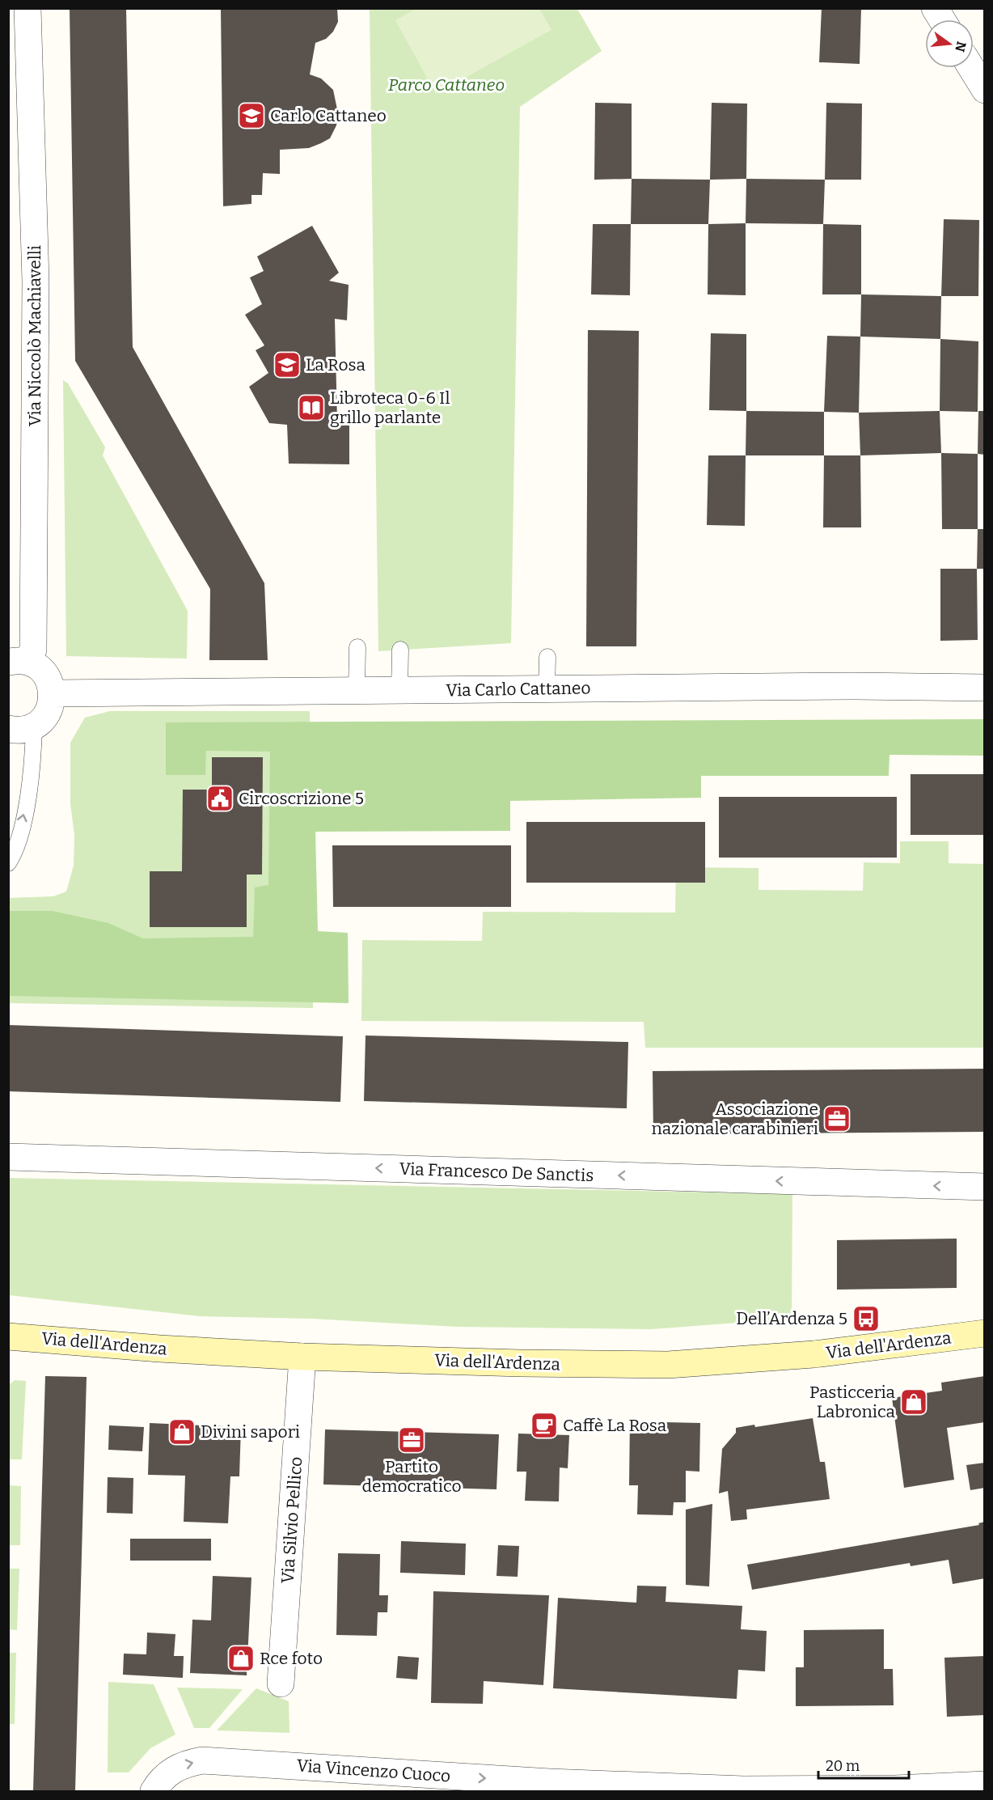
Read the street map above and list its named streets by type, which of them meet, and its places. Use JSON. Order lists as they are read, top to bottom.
{
  "streets": {
    "main road": ["Via dell'Ardenza"],
    "street": [
      "Via Niccolò Machiavelli",
      "Via Carlo Cattaneo",
      "Via Francesco De Sanctis",
      "Via Silvio Pellico",
      "Via Vincenzo Cuoco"
    ]
  },
  "crossings": [
    ["Via dell'Ardenza", "Via Silvio Pellico"]
  ],
  "one_way": ["Via Francesco De Sanctis", "Via Vincenzo Cuoco"],
  "parks": ["Parco Cattaneo"],
  "places": {
    "school or university": ["Carlo Cattaneo", "La Rosa"],
    "library": ["Libroteca 0-6 Il grillo parlante"],
    "public building": ["Circoscrizione 5"],
    "office": ["Associazione nazionale carabinieri", "Partito democratico"],
    "bus stop": ["Dell’Ardenza 5"],
    "shop": ["Pasticceria Labronica", "Divini sapori", "Rce foto"],
    "cafe": ["Caffè La Rosa"]
  },
  "scale_bar": "20 m",
  "north": "right"
}
